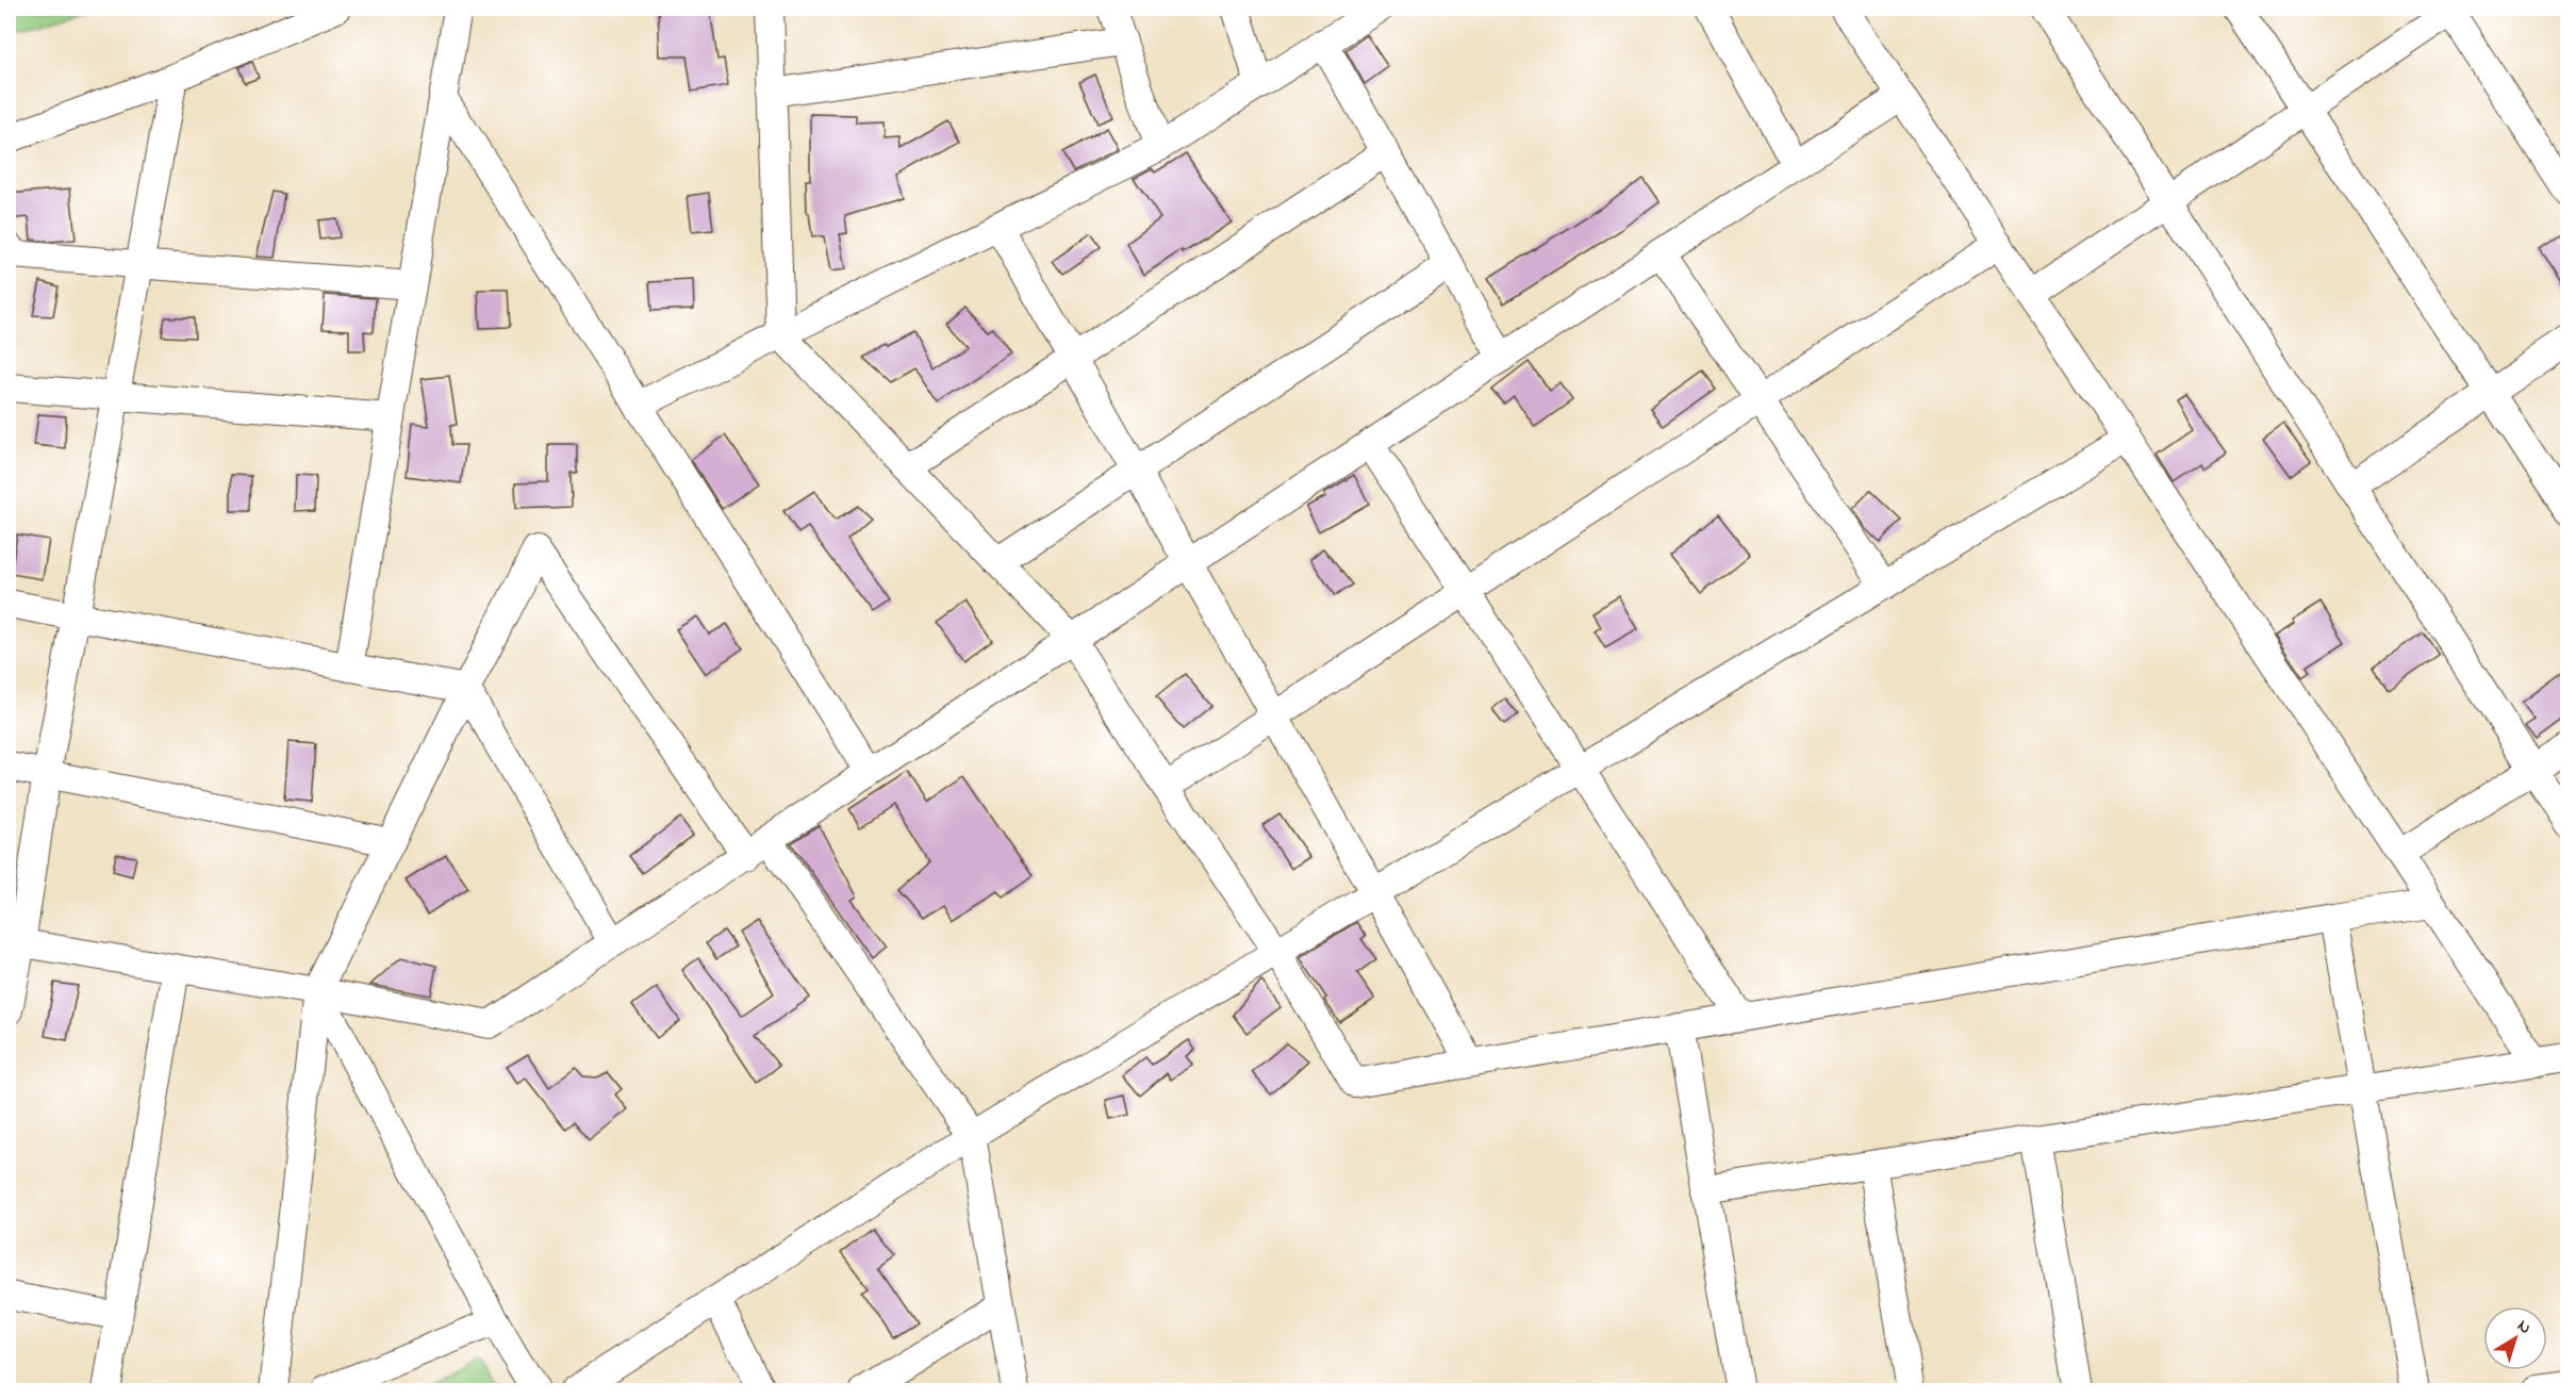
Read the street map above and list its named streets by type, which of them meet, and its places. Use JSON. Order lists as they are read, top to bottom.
{
  "north": "top right"
}
